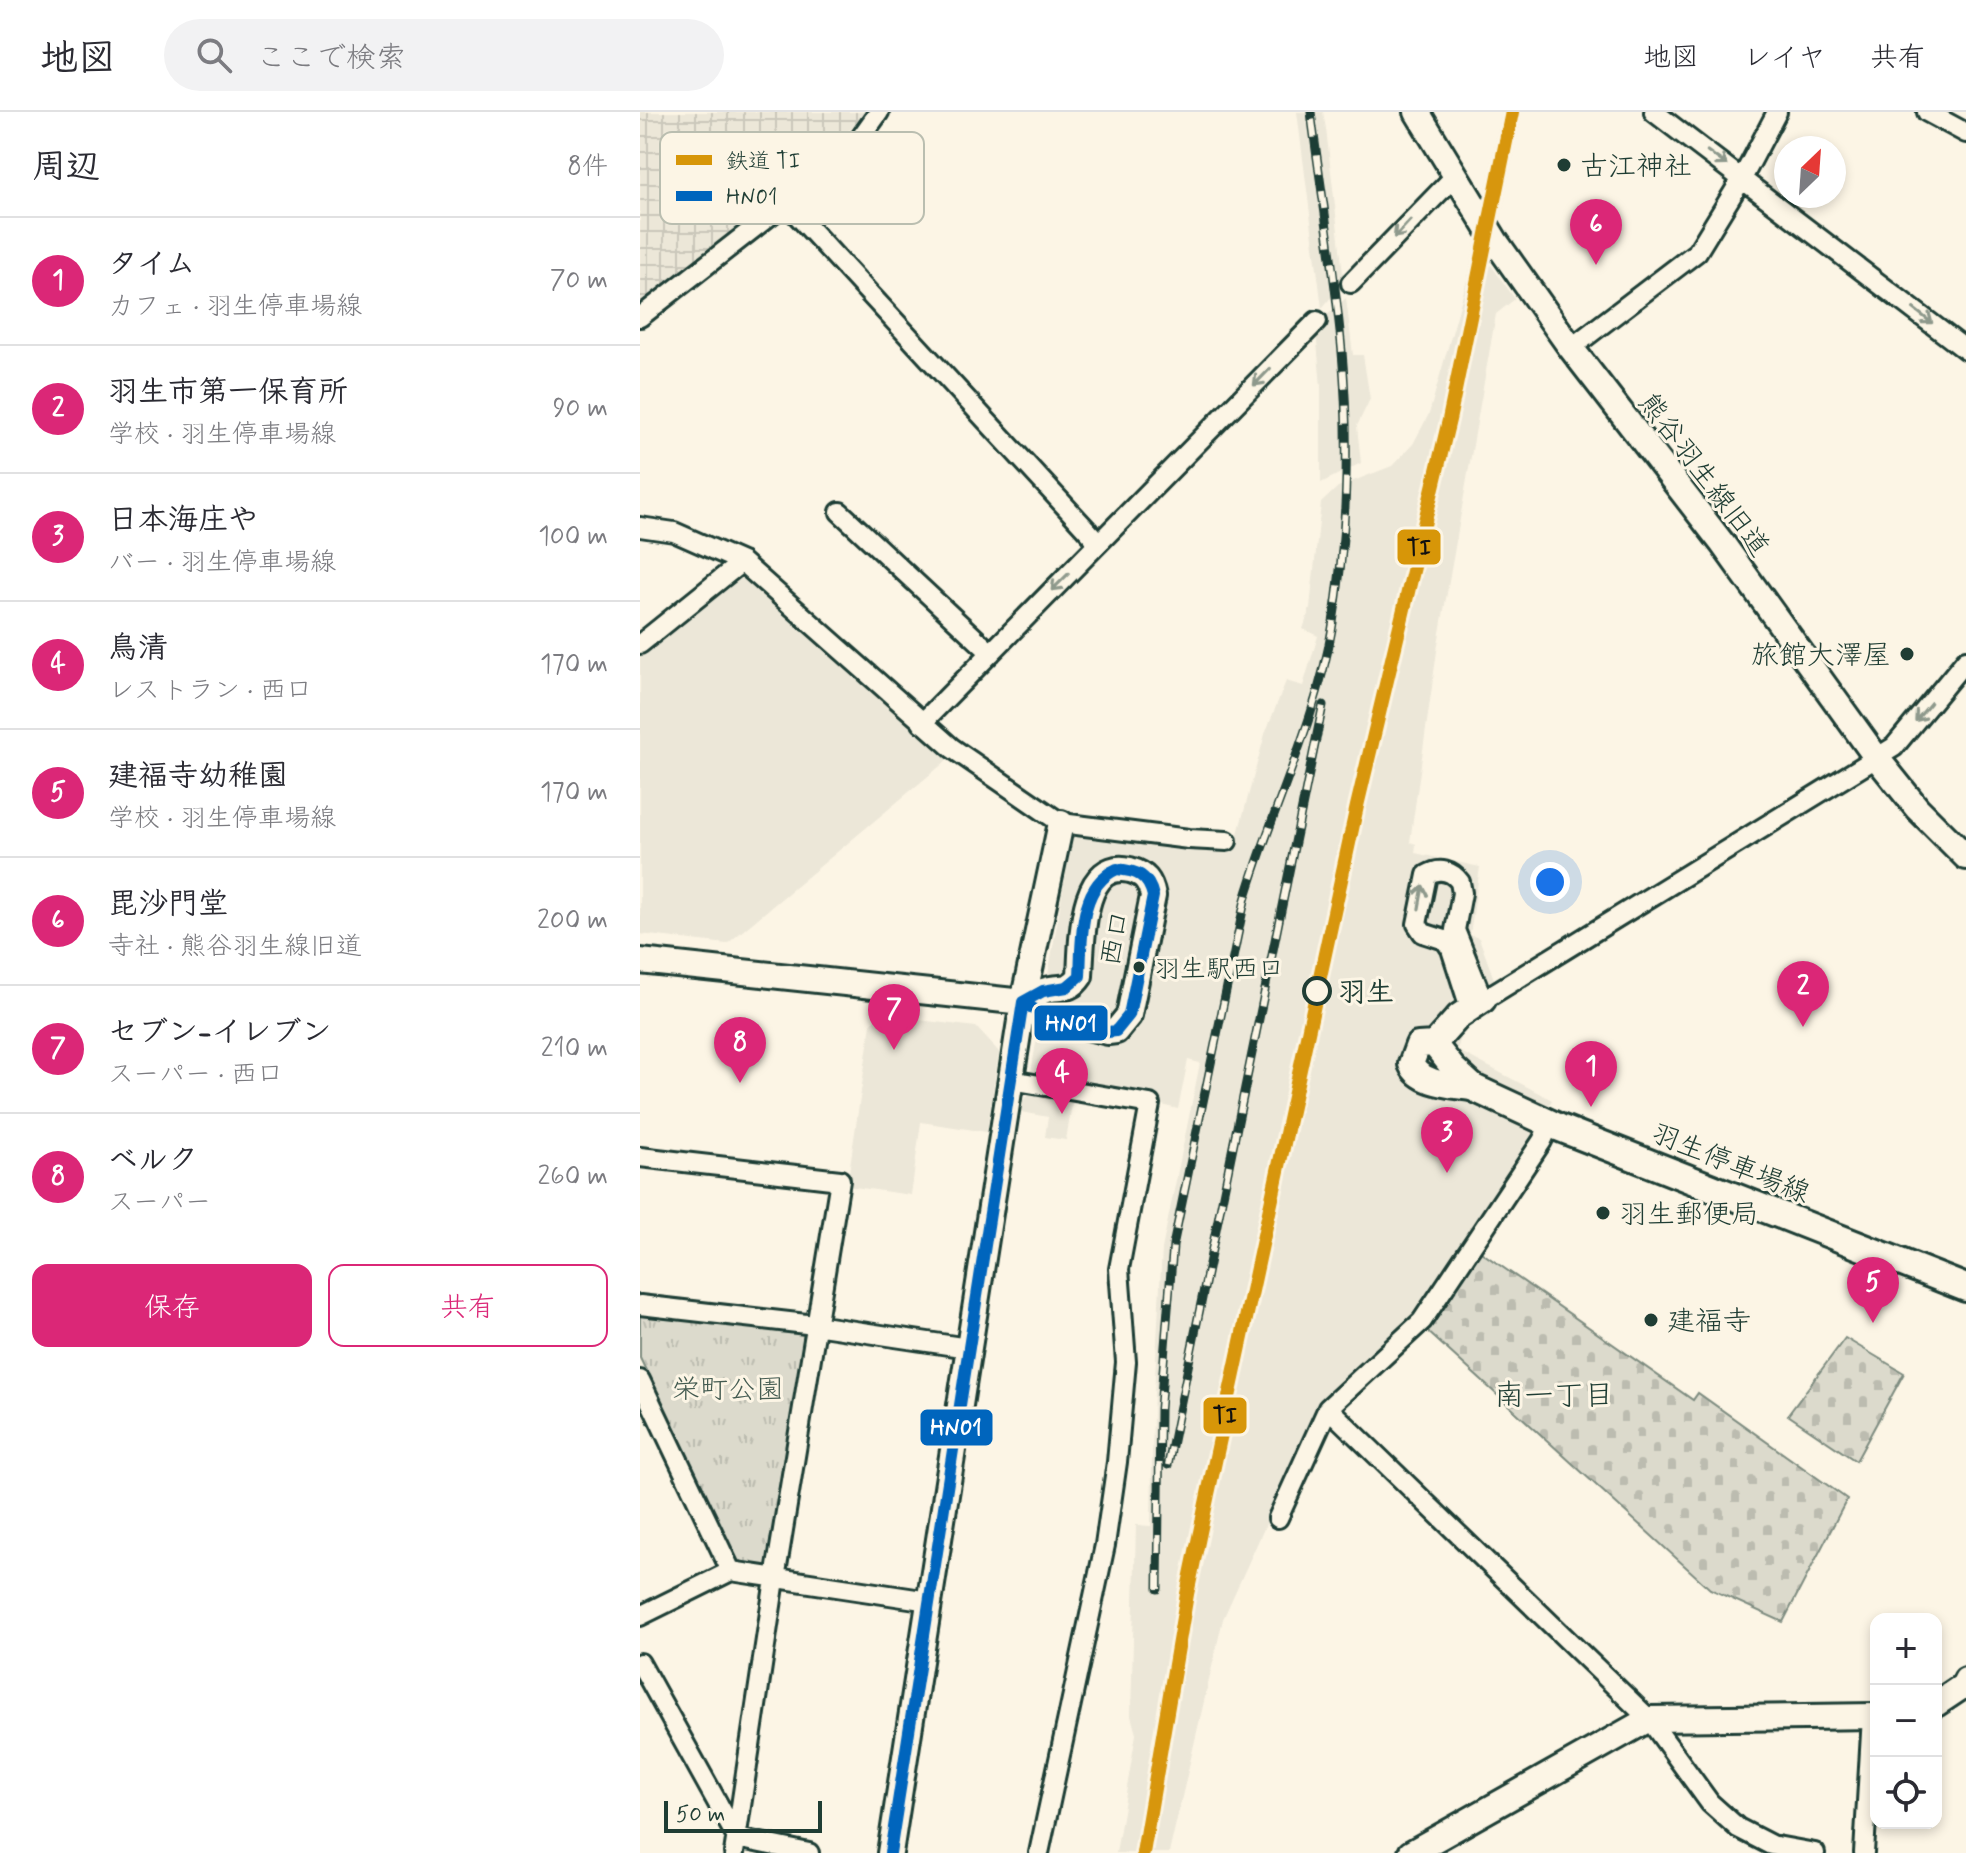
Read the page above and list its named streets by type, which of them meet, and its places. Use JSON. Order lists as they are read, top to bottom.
{
  "streets": {
    "main road": ["羽生停車場線"],
    "street": ["熊谷羽生線旧道", "西口"]
  },
  "districts": ["南一丁目"],
  "parks": ["栄町公園"],
  "places": [
    "古江神社",
    "旅館大澤屋",
    "羽生駅西口",
    "羽生",
    "羽生郵便局",
    "建福寺"
  ],
  "lines": ["rail line TI", "transit line HN01"],
  "legend": ["鉄道 TI", "HN01"],
  "scale_bar": "50 m",
  "north": "top right",
  "page": {
    "header": "地図",
    "search": "ここで検索",
    "nav": ["地図", "レイヤ", "共有"],
    "heading": ["周辺", "8件"],
    "pins": [
      "6",
      "2",
      "7",
      "8",
      "1",
      "4",
      "3",
      "5"
    ],
    "list": [
      {
        "mark": "1",
        "name": "タイム",
        "note": "カフェ · 羽生停車場線",
        "value": "70 m"
      },
      {
        "mark": "2",
        "name": "羽生市第一保育所",
        "note": "学校 · 羽生停車場線",
        "value": "90 m"
      },
      {
        "mark": "3",
        "name": "日本海庄や",
        "note": "バー · 羽生停車場線",
        "value": "100 m"
      },
      {
        "mark": "4",
        "name": "鳥清",
        "note": "レストラン · 西口",
        "value": "170 m"
      },
      {
        "mark": "5",
        "name": "建福寺幼稚園",
        "note": "学校 · 羽生停車場線",
        "value": "170 m"
      },
      {
        "mark": "6",
        "name": "毘沙門堂",
        "note": "寺社 · 熊谷羽生線旧道",
        "value": "200 m"
      },
      {
        "mark": "7",
        "name": "セブン-イレブン",
        "note": "スーパー · 西口",
        "value": "210 m"
      },
      {
        "mark": "8",
        "name": "ベルク",
        "note": "スーパー",
        "value": "260 m"
      }
    ],
    "buttons": ["保存", "共有"],
    "map_buttons": ["+", "−"],
    "scale": "50 m"
  }
}
